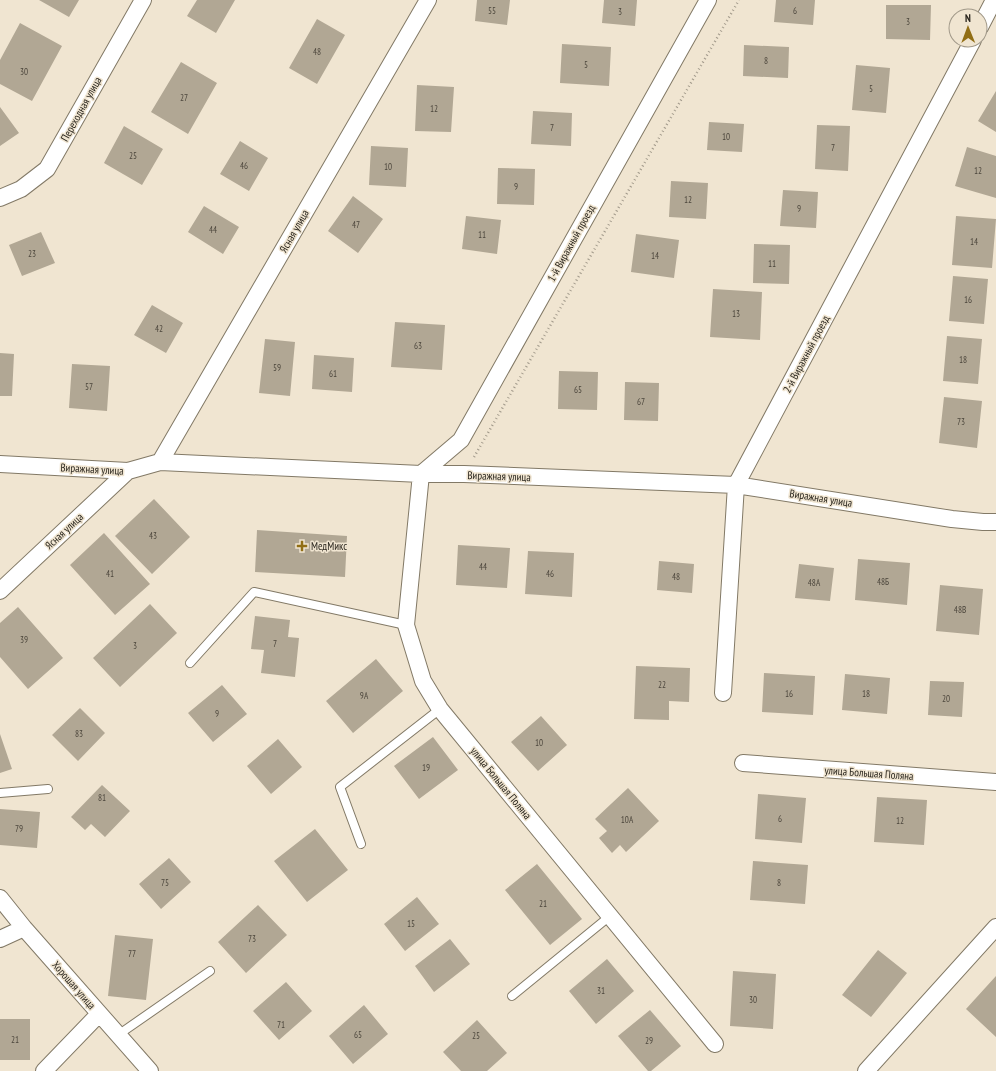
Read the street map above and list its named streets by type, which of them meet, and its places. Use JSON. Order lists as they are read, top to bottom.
{
  "streets": {
    "street": [
      "Переходная улица",
      "Ясная улица",
      "1-й Виражный проезд",
      "2-й Виражный проезд",
      "Виражная улица",
      "улица Большая Поляна",
      "Хорошая улица"
    ]
  },
  "crossings": [
    ["Ясная улица", "Виражная улица"],
    ["1-й Виражный проезд", "Виражная улица"],
    ["1-й Виражный проезд", "улица Большая Поляна"],
    ["2-й Виражный проезд", "Виражная улица"],
    ["Виражная улица", "улица Большая Поляна"]
  ],
  "places": {
    "health": ["МедМикс"]
  },
  "house_numbers": [
    "55",
    "6",
    "3",
    "3",
    "48",
    "8",
    "5",
    "30",
    "5",
    "27",
    "12",
    "7",
    "10",
    "7",
    "25",
    "46",
    "10",
    "12",
    "9",
    "12",
    "9",
    "47",
    "44",
    "11",
    "14",
    "23",
    "14",
    "11",
    "16",
    "13",
    "42",
    "63",
    "18",
    "59",
    "61",
    "57",
    "65",
    "67",
    "73",
    "43",
    "44",
    "41",
    "46",
    "48",
    "48Б",
    "48А",
    "48В",
    "39",
    "7",
    "3",
    "22",
    "16",
    "18",
    "9А",
    "20",
    "9",
    "83",
    "10",
    "19",
    "81",
    "6",
    "10А",
    "12",
    "79",
    "75",
    "8",
    "21",
    "15",
    "73",
    "77",
    "31",
    "30",
    "71",
    "65",
    "25",
    "21",
    "29"
  ],
  "north": "top"
}
